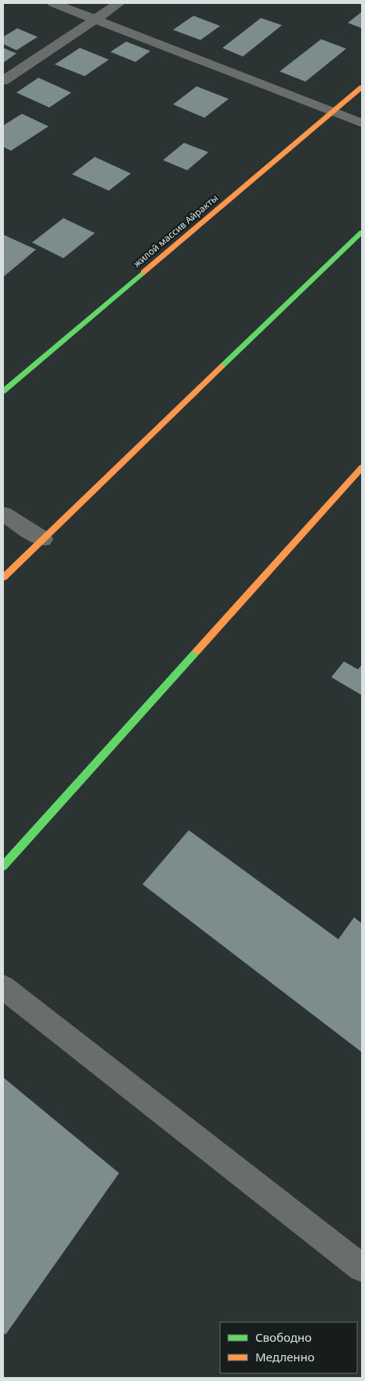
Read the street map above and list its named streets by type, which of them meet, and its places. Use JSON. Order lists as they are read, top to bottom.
{
  "streets": {
    "street": ["жилой массив Айракты"]
  },
  "legend": ["Свободно", "Медленно"]
}
